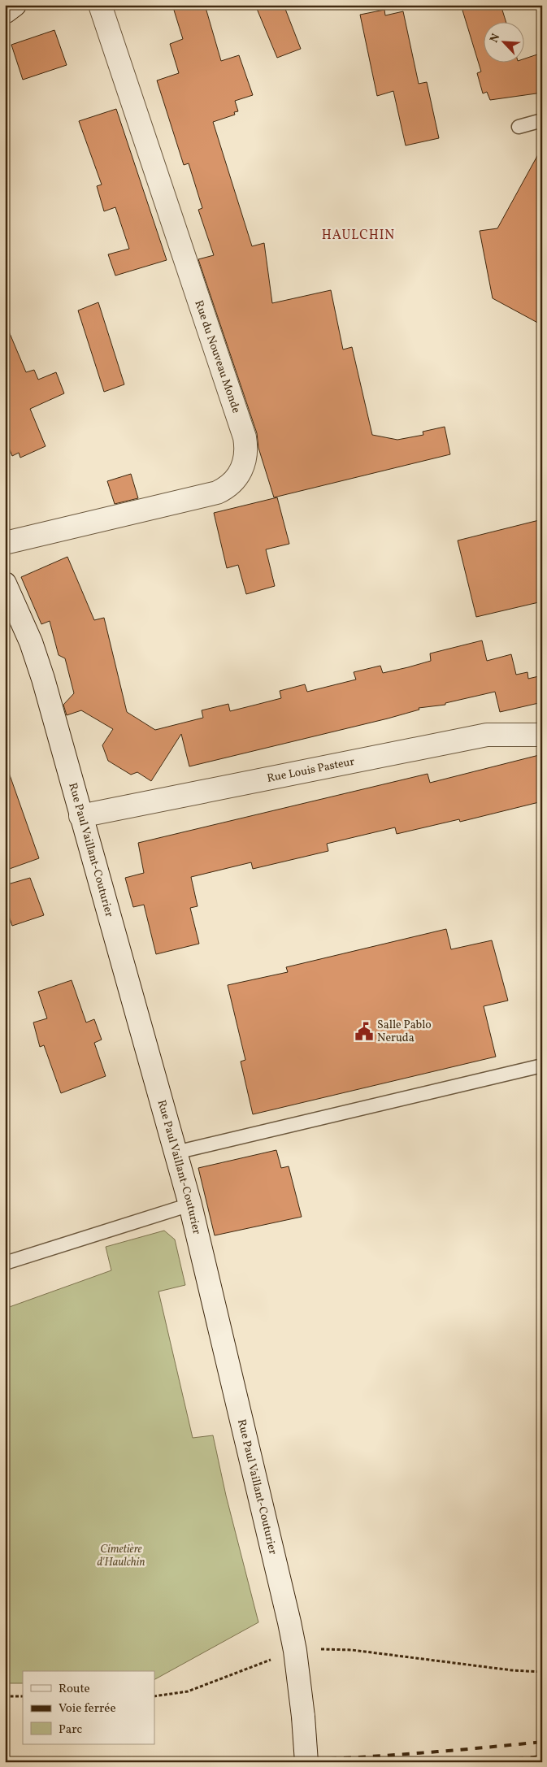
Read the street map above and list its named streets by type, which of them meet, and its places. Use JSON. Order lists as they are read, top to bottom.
{
  "streets": {
    "street": ["Rue du Nouveau Monde", "Rue Louis Pasteur", "Rue Paul Vaillant-Couturier"]
  },
  "crossings": [
    ["Rue Louis Pasteur", "Rue Paul Vaillant-Couturier"]
  ],
  "districts": ["HAULCHIN"],
  "parks": ["Cimetière d'Haulchin"],
  "places": {
    "public building": ["Salle Pablo Neruda"]
  },
  "legend": ["Route", "Voie ferrée", "Parc"],
  "north": "top left"
}
